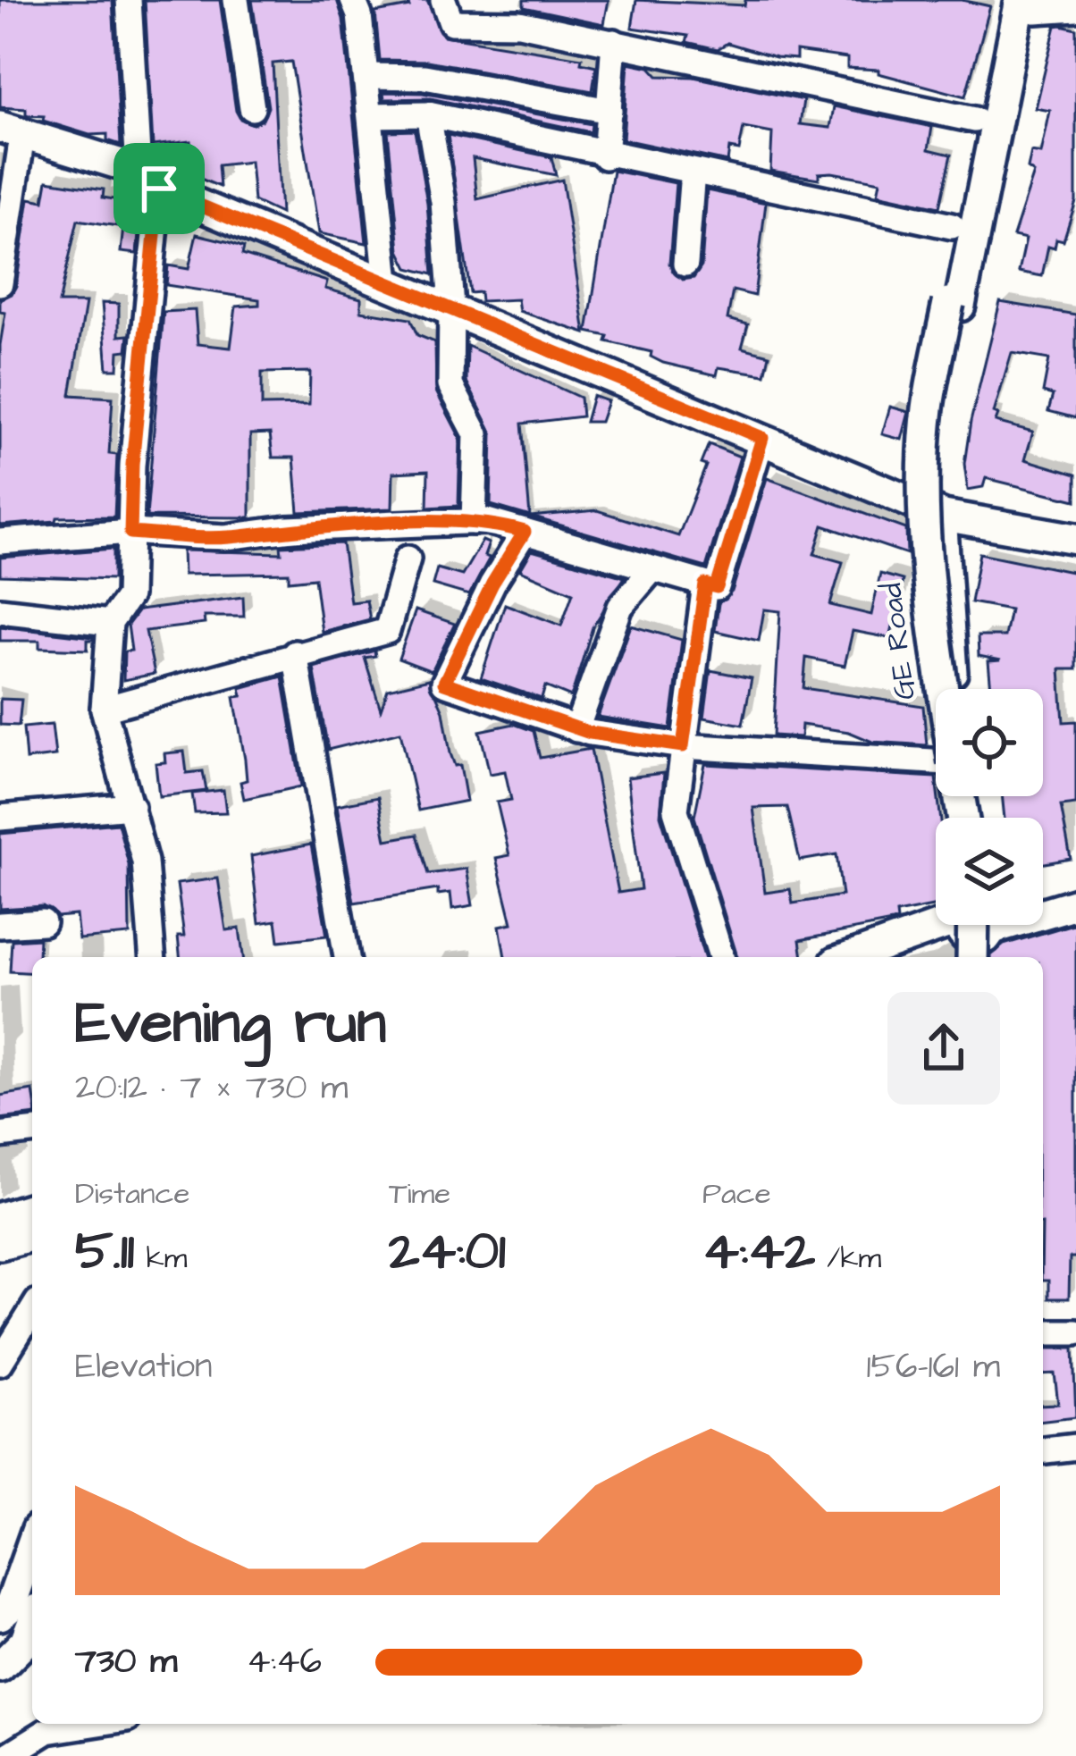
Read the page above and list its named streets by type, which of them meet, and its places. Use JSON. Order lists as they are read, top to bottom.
{
  "streets": {
    "street": ["GE Road"]
  },
  "page": {
    "heading": ["Evening run", "20:12 · 7 × 730 m"],
    "stats": [
      ["Distance", "5.11 km"],
      ["Time", "24:01"],
      ["Pace", "4:42 /km"]
    ],
    "chart": ["Elevation", "156–161 m"],
    "list": [
      {
        "name": "730 m",
        "note": "4:46"
      }
    ]
  }
}
